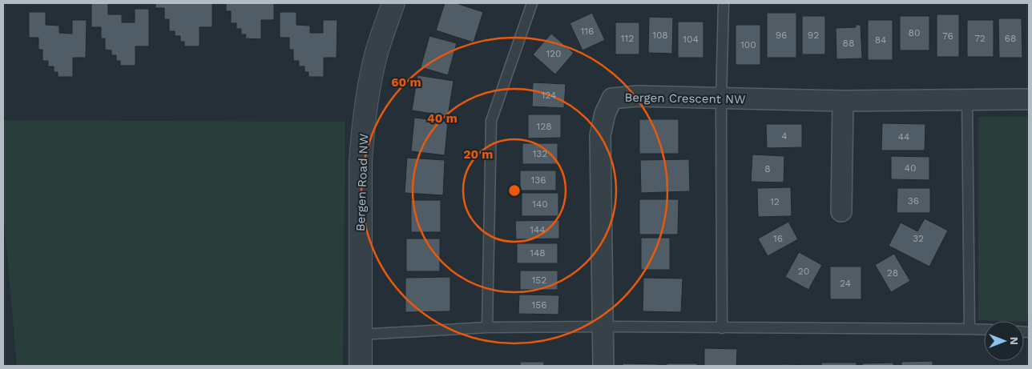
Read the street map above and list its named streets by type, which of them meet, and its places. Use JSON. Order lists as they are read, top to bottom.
{
  "streets": {
    "street": ["Bergen Crescent NW", "Bergen Road NW"]
  },
  "house_numbers": [
    "116",
    "80",
    "108",
    "96",
    "92",
    "76",
    "112",
    "72",
    "68",
    "104",
    "84",
    "88",
    "100",
    "120",
    "124",
    "128",
    "4",
    "44",
    "132",
    "40",
    "8",
    "136",
    "36",
    "12",
    "140",
    "144",
    "16",
    "32",
    "148",
    "20",
    "28",
    "152",
    "24",
    "156"
  ],
  "north": "right",
  "rings": ["60 m", "40 m", "20 m"]
}
